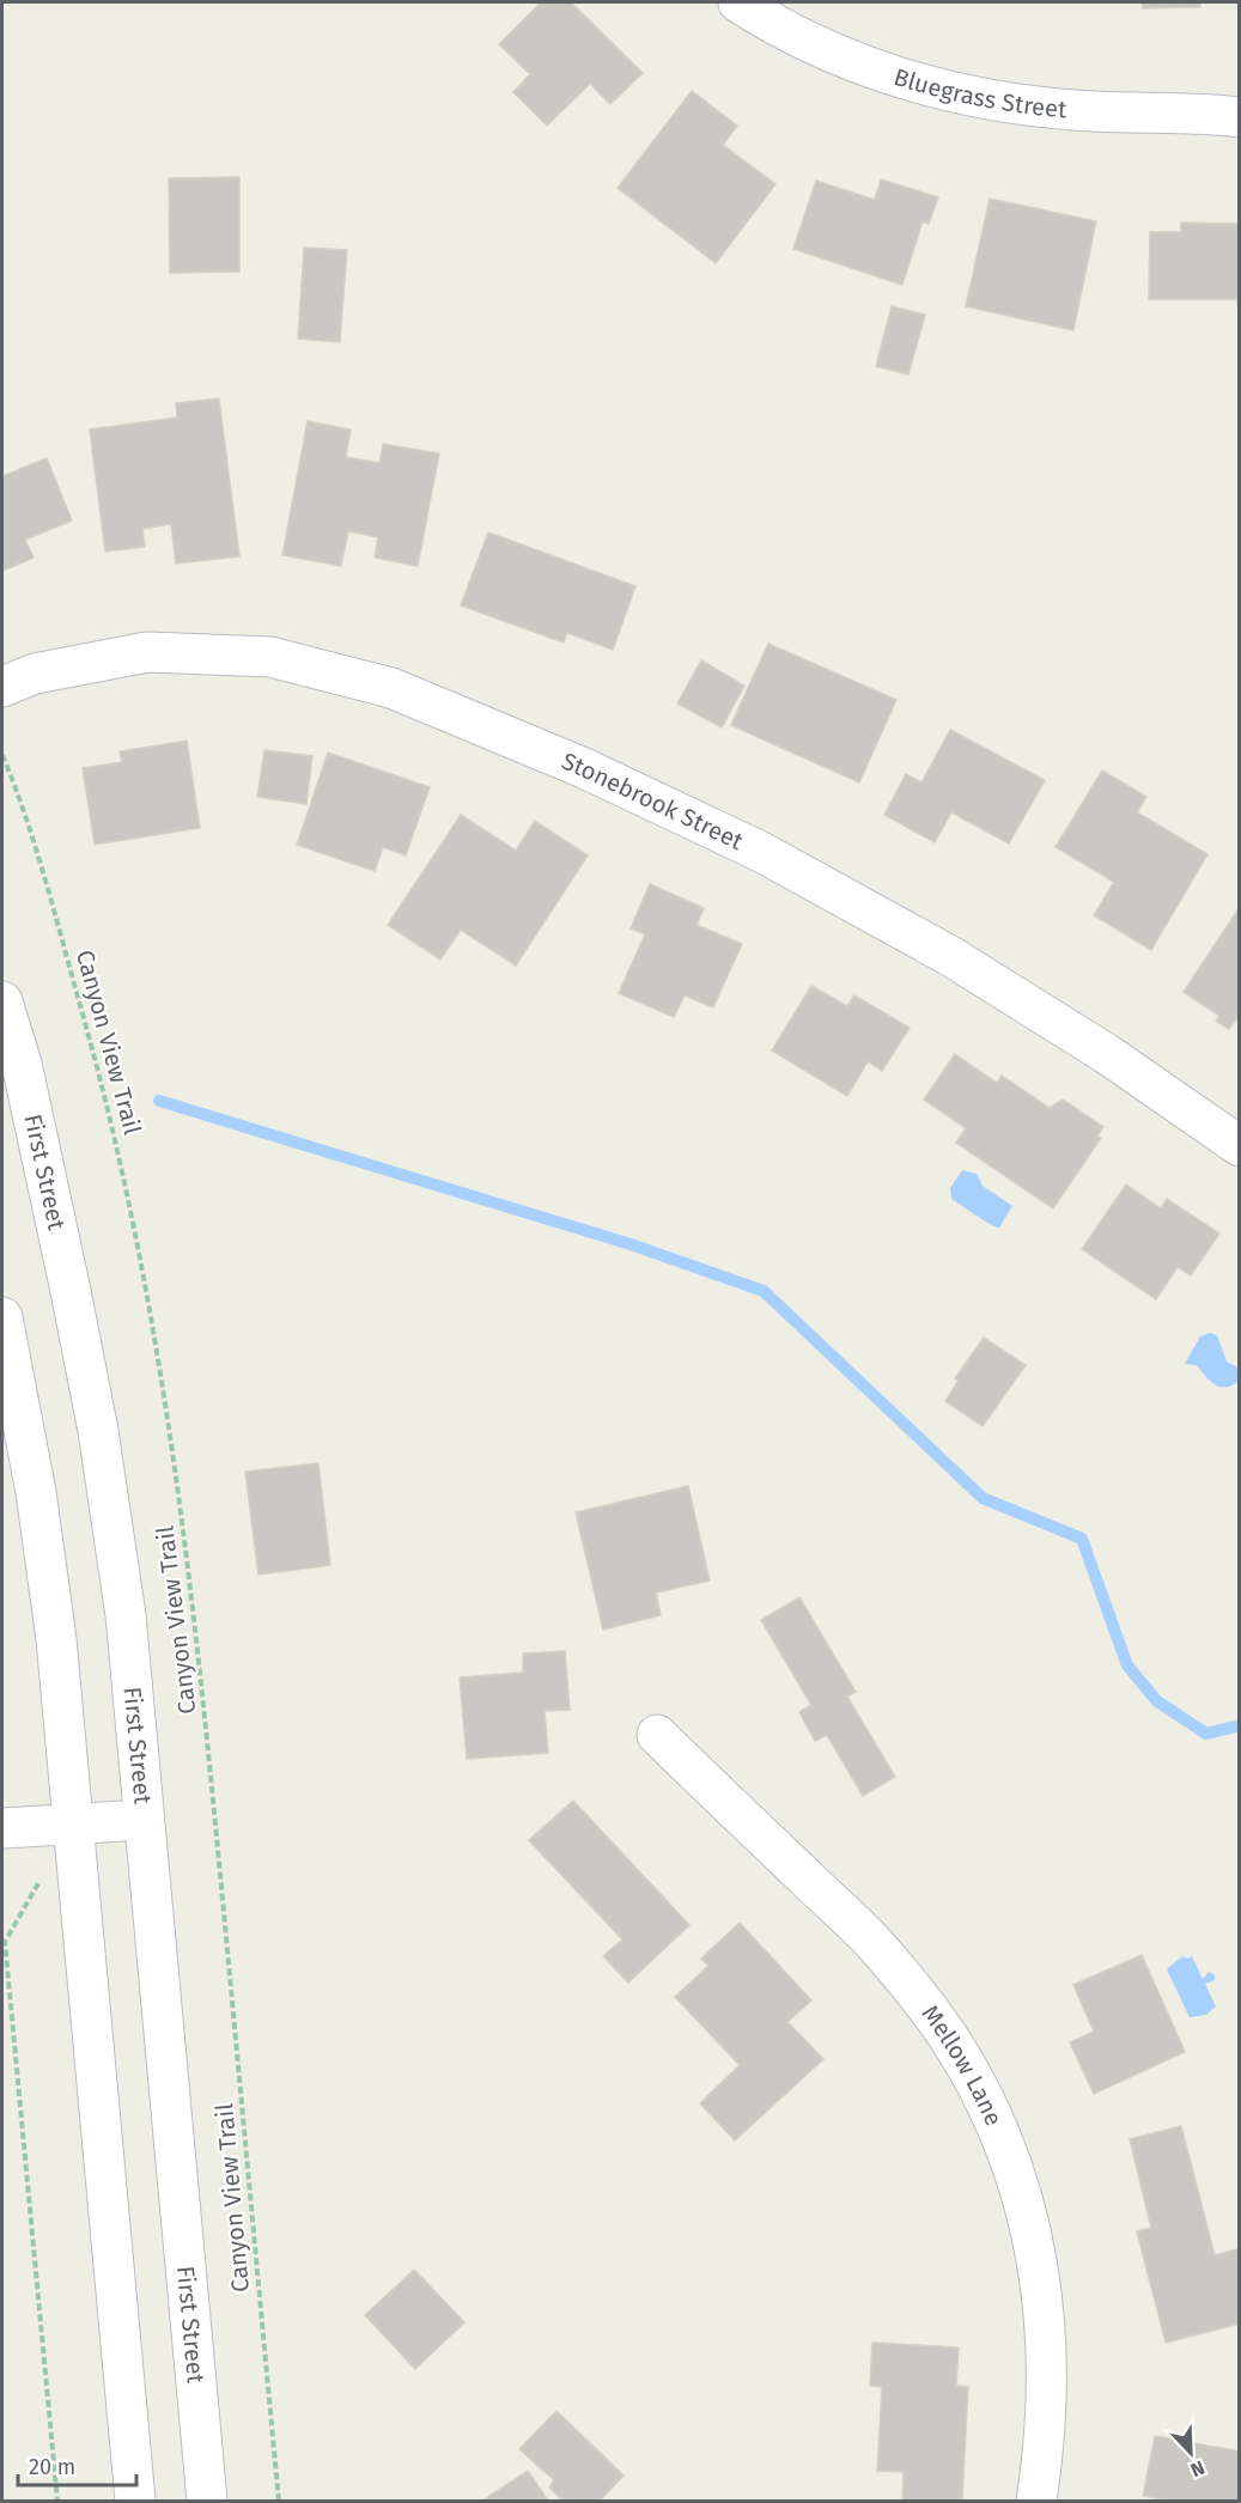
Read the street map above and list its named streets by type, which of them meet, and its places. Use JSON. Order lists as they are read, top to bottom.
{
  "streets": {
    "street": [
      "Bluegrass Street",
      "Stonebrook Street",
      "First Street",
      "Mellow Lane"
    ],
    "path": ["Canyon View Trail"]
  },
  "scale_bar": "20 m",
  "north": "bottom right"
}
